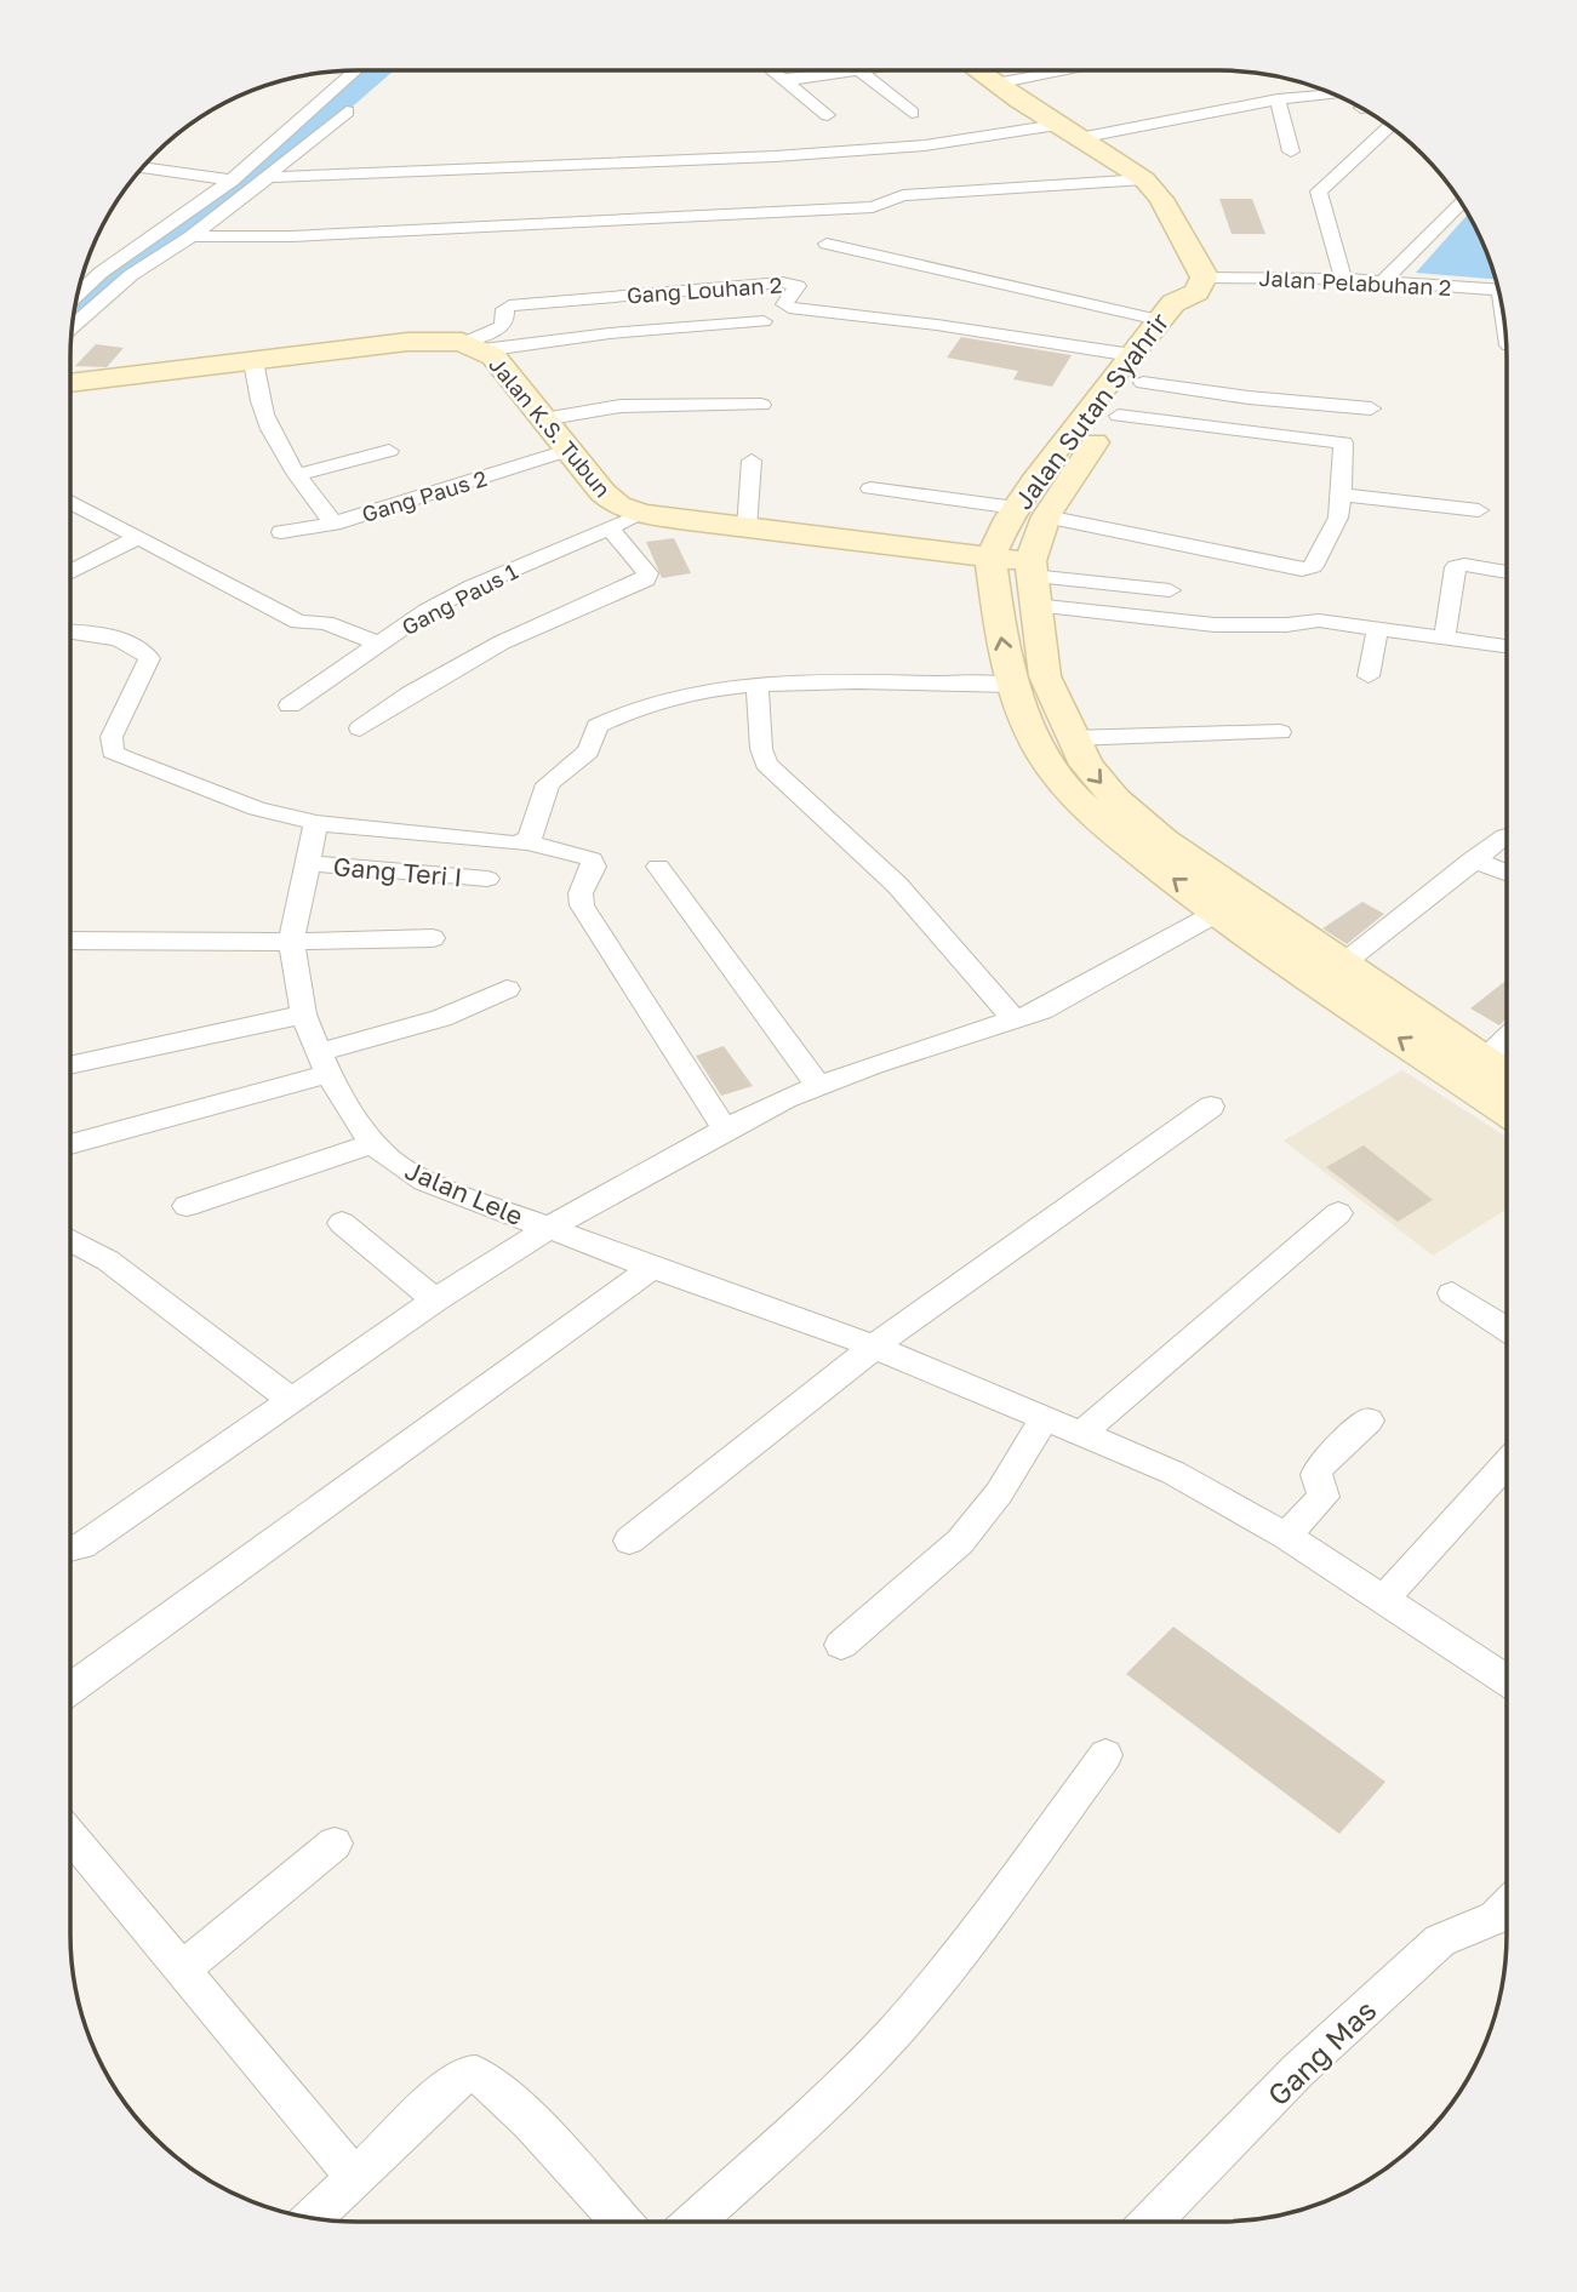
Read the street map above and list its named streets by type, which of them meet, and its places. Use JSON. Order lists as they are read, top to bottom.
{
  "streets": {
    "street": [
      "Jalan Pelabuhan 2",
      "Gang Louhan 2",
      "Jalan Sutan Syahrir",
      "Jalan K.S. Tubun",
      "Gang Paus 2",
      "Gang Paus 1",
      "Gang Teri I",
      "Jalan Lele",
      "Gang Mas"
    ]
  },
  "crossings": [
    ["Jalan Pelabuhan 2", "Jalan Sutan Syahrir"],
    ["Gang Louhan 2", "Jalan Sutan Syahrir"],
    ["Gang Louhan 2", "Jalan K.S. Tubun"],
    ["Jalan Sutan Syahrir", "Jalan K.S. Tubun"],
    ["Jalan K.S. Tubun", "Gang Paus 2"],
    ["Jalan K.S. Tubun", "Gang Paus 1"],
    ["Gang Teri I", "Jalan Lele"]
  ]
}
